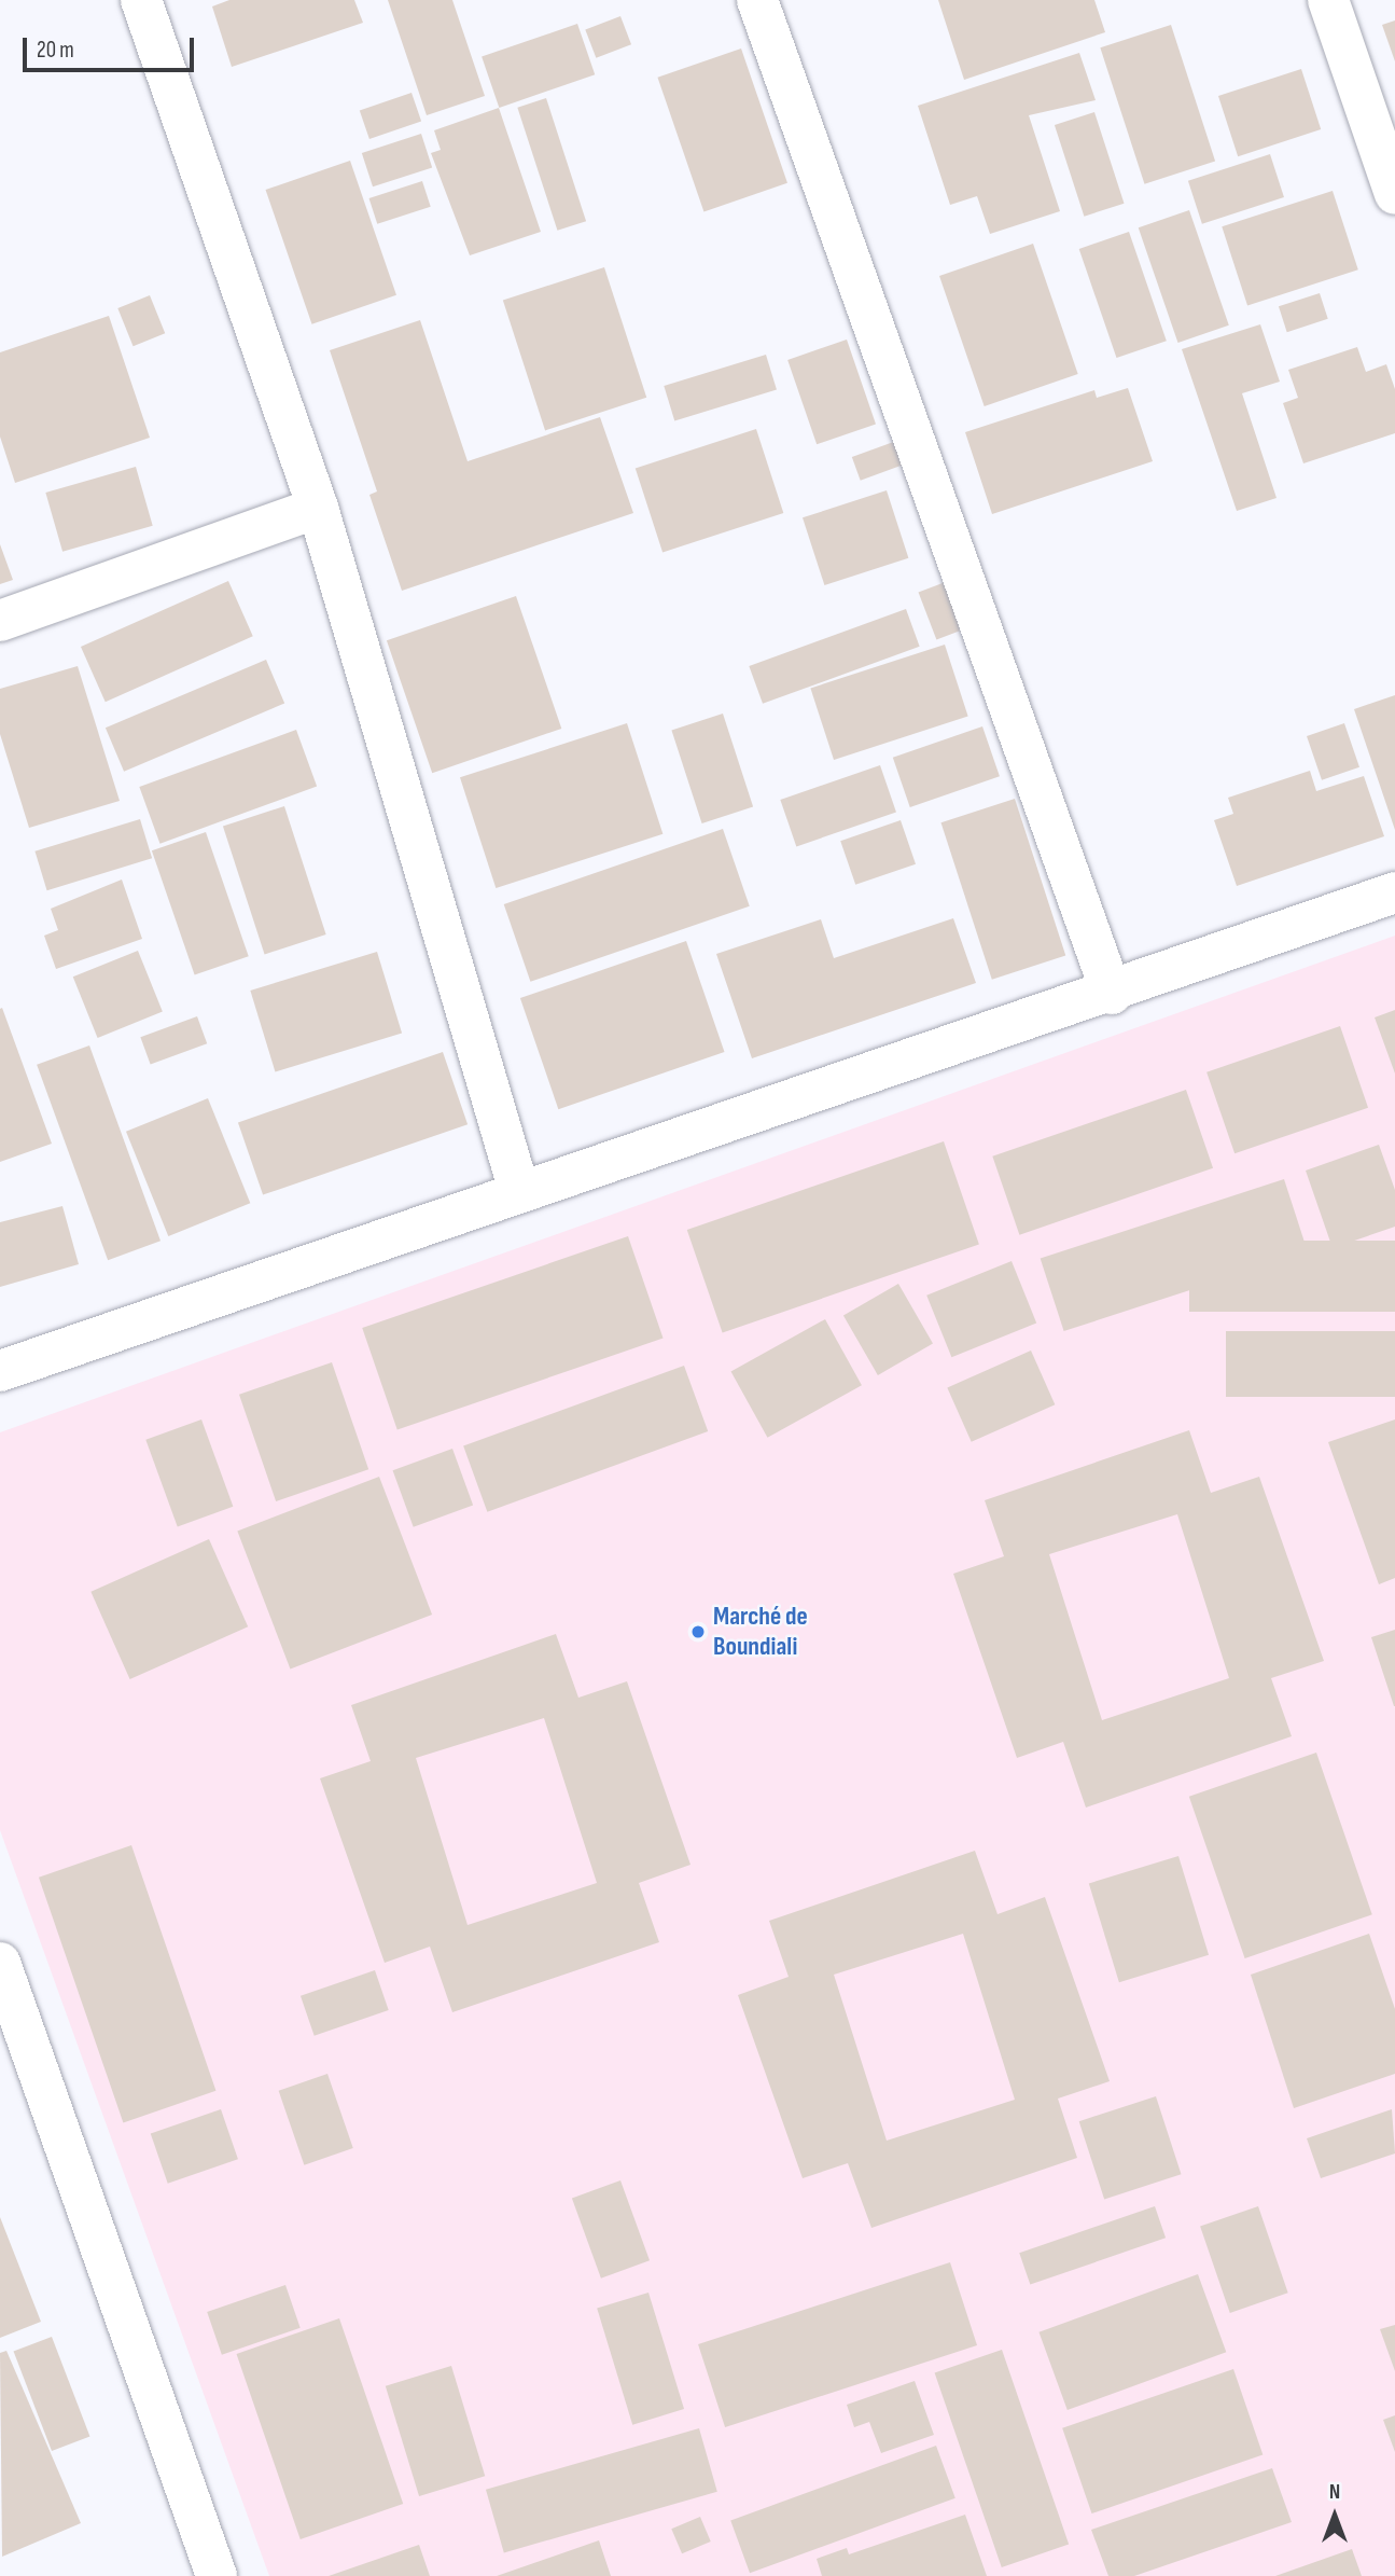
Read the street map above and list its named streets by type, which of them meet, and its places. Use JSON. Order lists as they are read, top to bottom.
{
  "places": ["Marché de Boundiali"],
  "scale_bar": "20 m",
  "north": "top"
}
